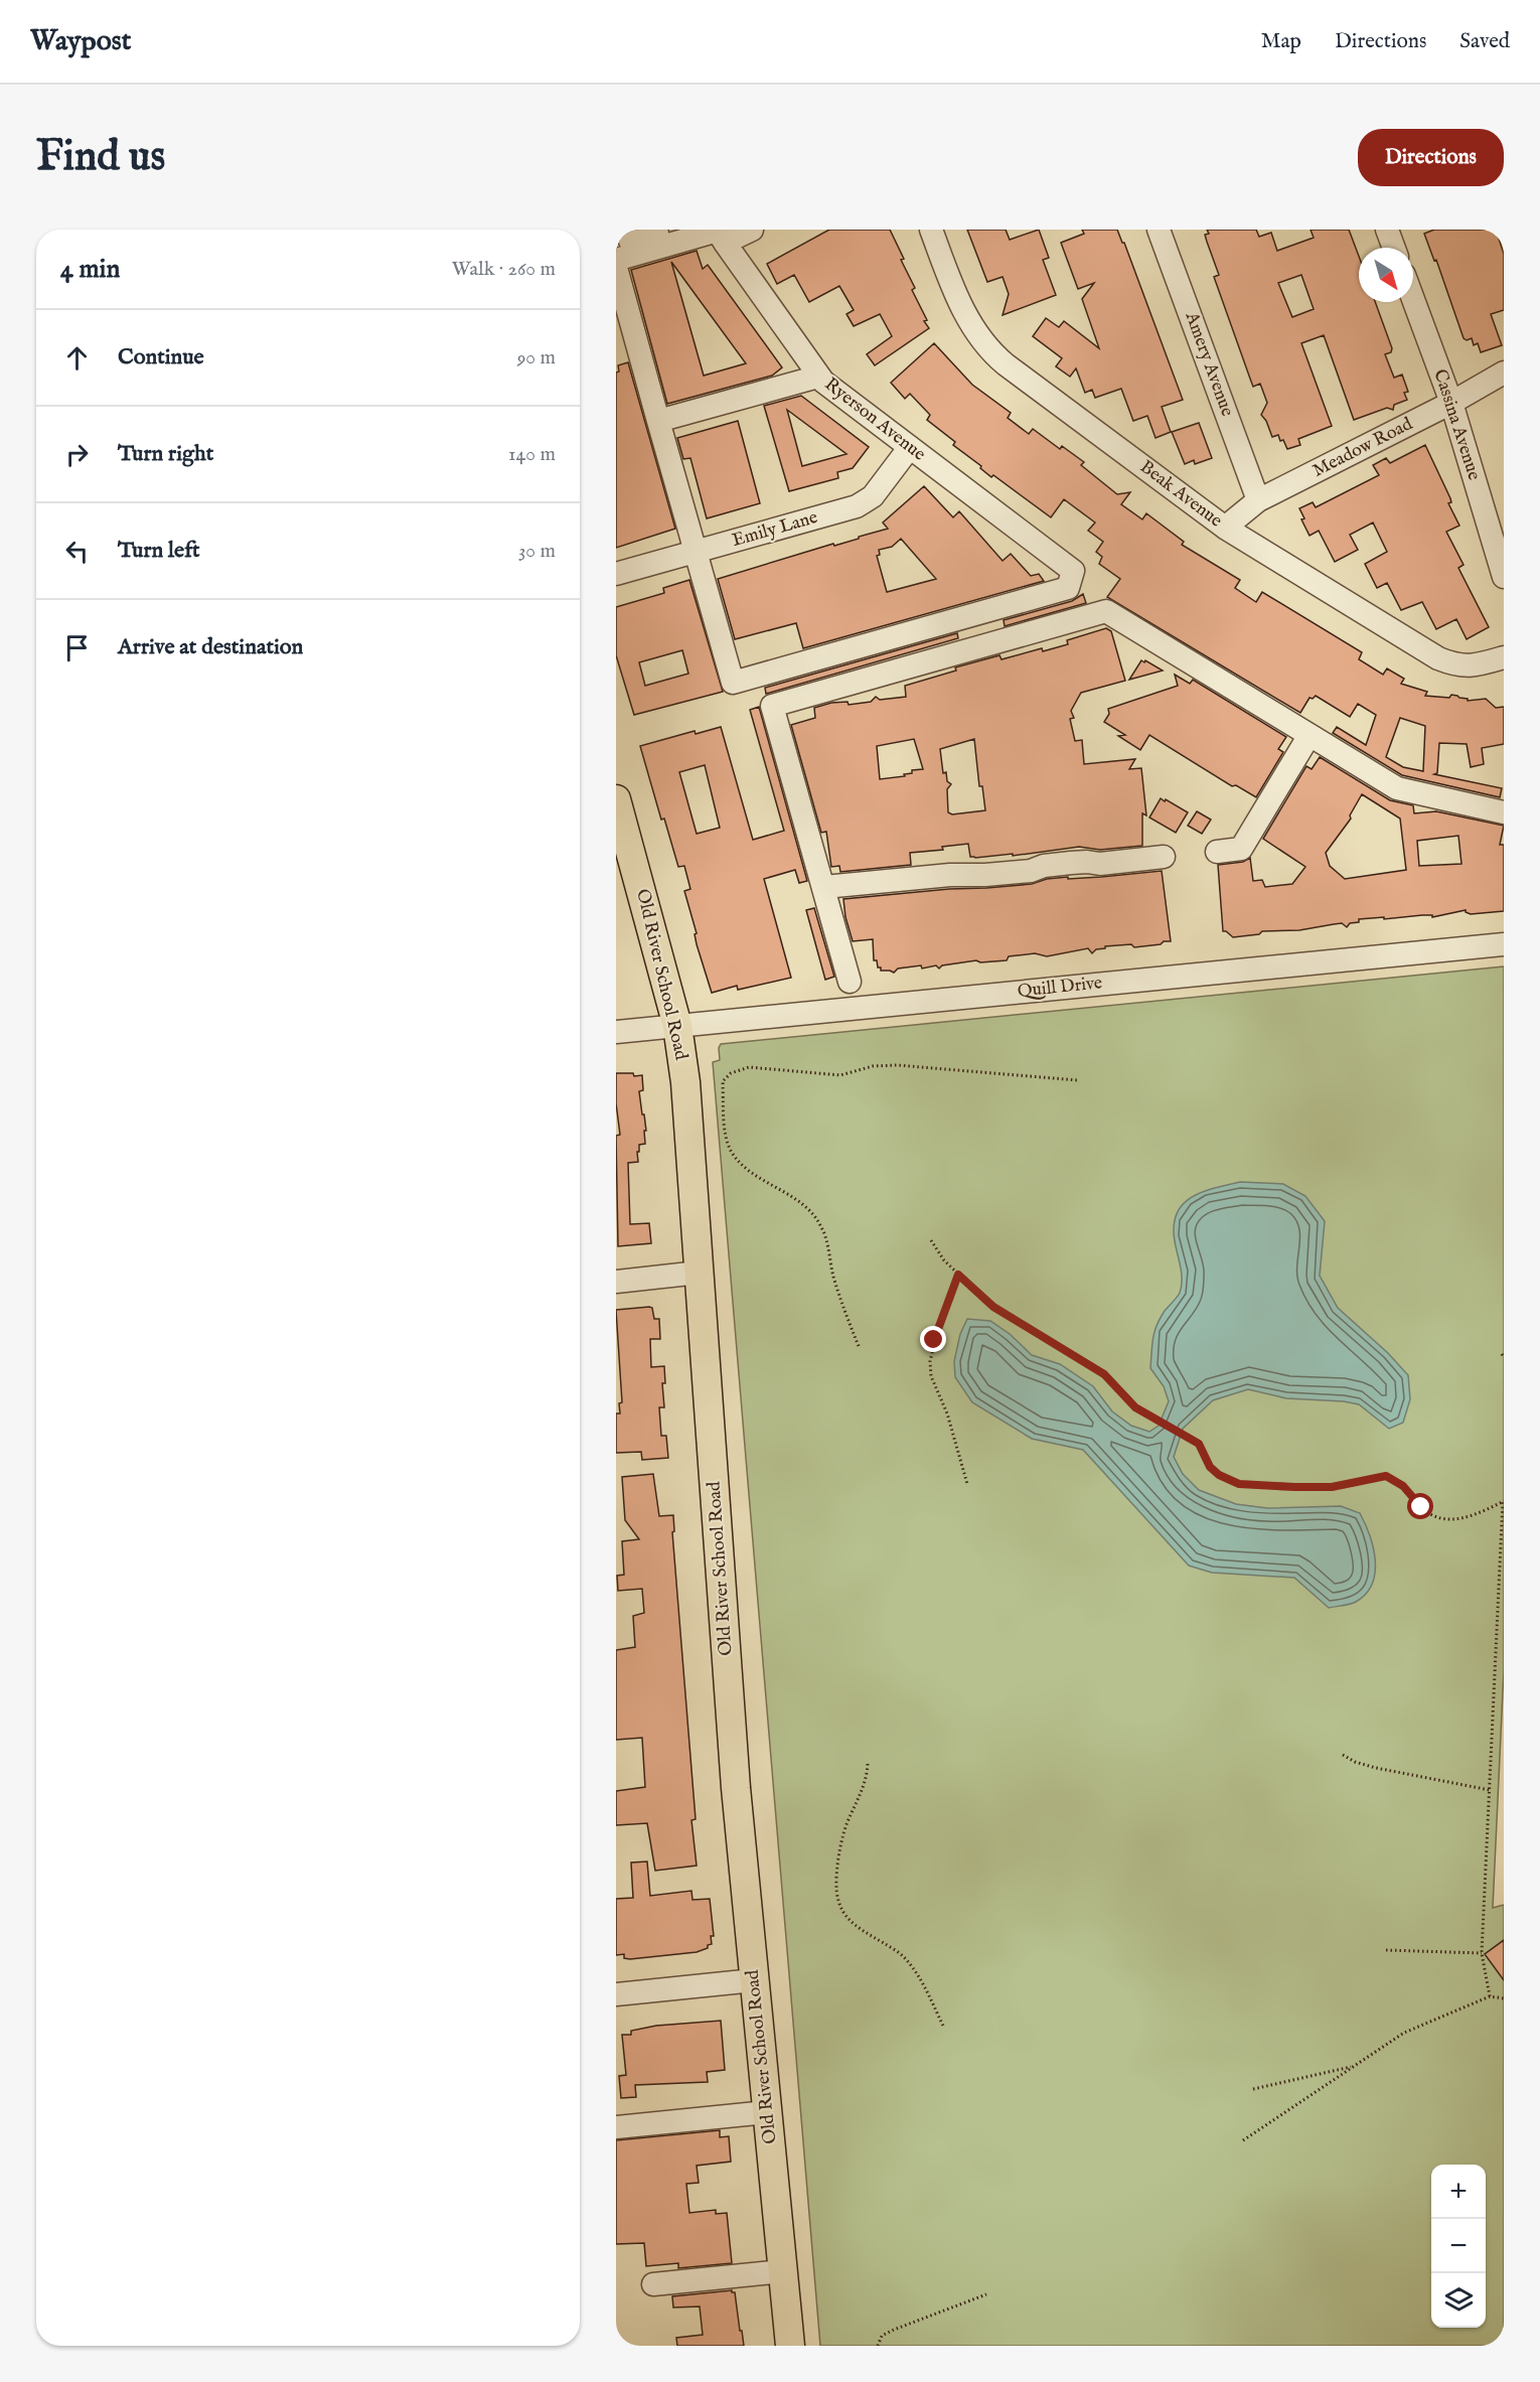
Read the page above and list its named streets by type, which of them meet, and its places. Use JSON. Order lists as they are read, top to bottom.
{
  "streets": {
    "main road": ["Old River School Road"],
    "street": [
      "Amery Avenue",
      "Ryerson Avenue",
      "Cassina Avenue",
      "Meadow Road",
      "Beak Avenue",
      "Emily Lane",
      "Quill Drive"
    ]
  },
  "crossings": [
    ["Amery Avenue", "Meadow Road"],
    ["Ryerson Avenue", "Emily Lane"],
    ["Cassina Avenue", "Meadow Road"],
    ["Meadow Road", "Beak Avenue"],
    ["Old River School Road", "Quill Drive"]
  ],
  "north": "bottom right",
  "page": {
    "header": "Waypost",
    "nav": ["Map", "Directions", "Saved"],
    "buttons": "Directions",
    "title": "Find us",
    "heading": ["4 min", "Walk · 260 m"],
    "list": [
      ["Continue", "90 m"],
      ["Turn right", "140 m"],
      ["Turn left", "30 m"],
      "Arrive at destination"
    ],
    "map_buttons": ["+", "−"]
  }
}
